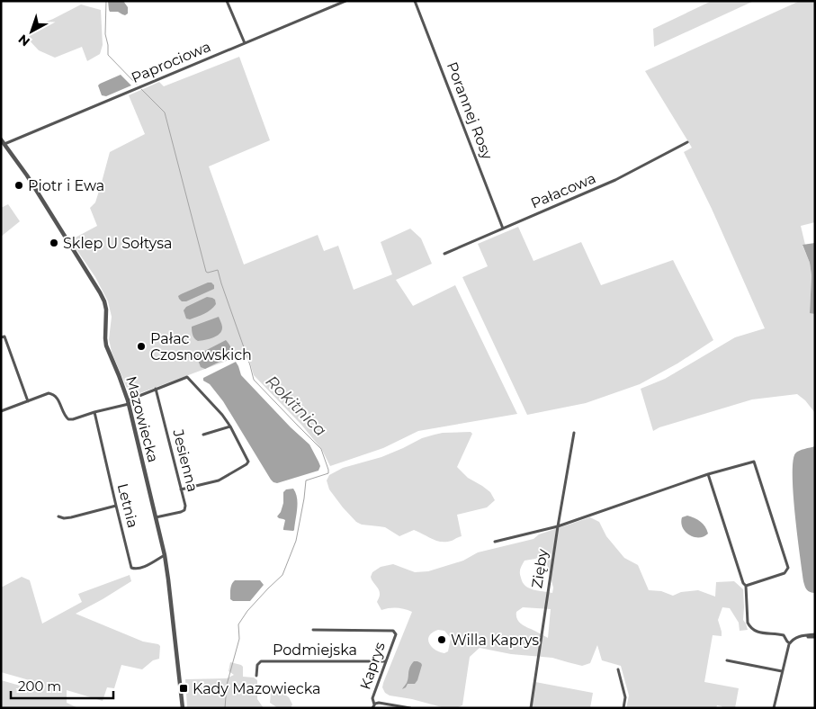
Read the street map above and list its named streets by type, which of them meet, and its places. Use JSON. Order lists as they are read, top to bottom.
{
  "streets": {
    "street": [
      "Paprociowa",
      "Porannej Rosy",
      "Pałacowa",
      "Mazowiecka",
      "Jesienna",
      "Letnia",
      "Zięby",
      "Podmiejska",
      "Kaprys"
    ]
  },
  "crossings": [
    ["Paprociowa", "Mazowiecka"],
    ["Porannej Rosy", "Pałacowa"],
    ["Mazowiecka", "Jesienna"],
    ["Mazowiecka", "Letnia"],
    ["Podmiejska", "Kaprys"]
  ],
  "water": ["Rokitnica"],
  "places": {
    "other": [
      "Piotr i Ewa",
      "Sklep U Sołtysa",
      "Pałac Czosnowskich",
      "Willa Kaprys"
    ],
    "transit": ["Kady Mazowiecka"]
  },
  "scale_bar": "200 m",
  "north": "bottom left"
}
